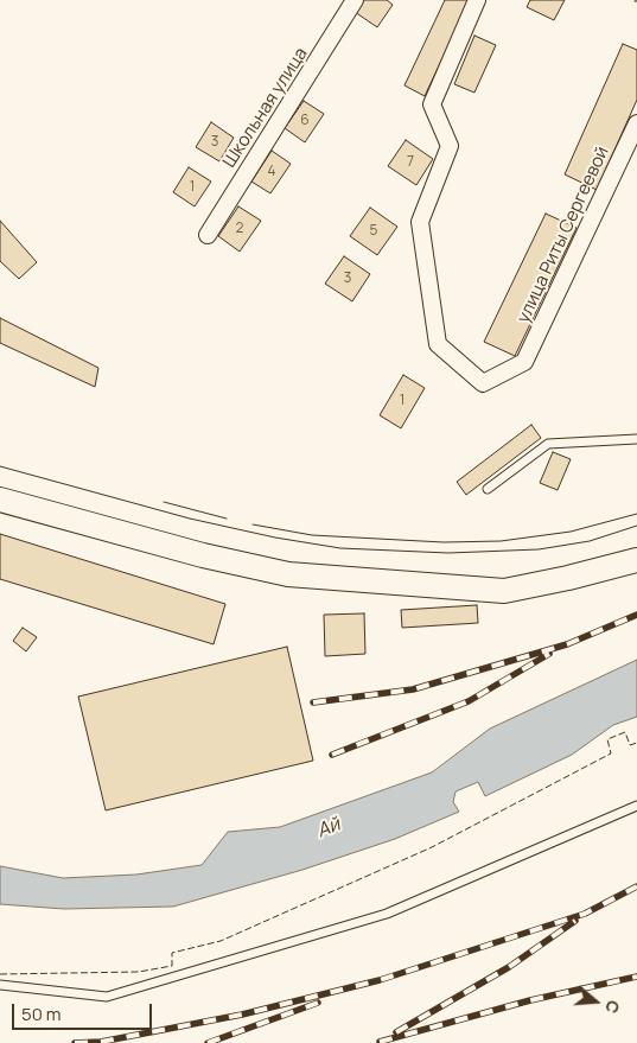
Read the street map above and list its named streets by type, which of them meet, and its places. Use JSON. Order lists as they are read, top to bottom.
{
  "streets": {
    "street": ["Школьная улица", "улица Риты Сергеевой"]
  },
  "water": ["Ай"],
  "house_numbers": [
    "6",
    "3",
    "7",
    "4",
    "1",
    "2",
    "5",
    "3",
    "1"
  ],
  "scale_bar": "50 m",
  "north": "right"
}
